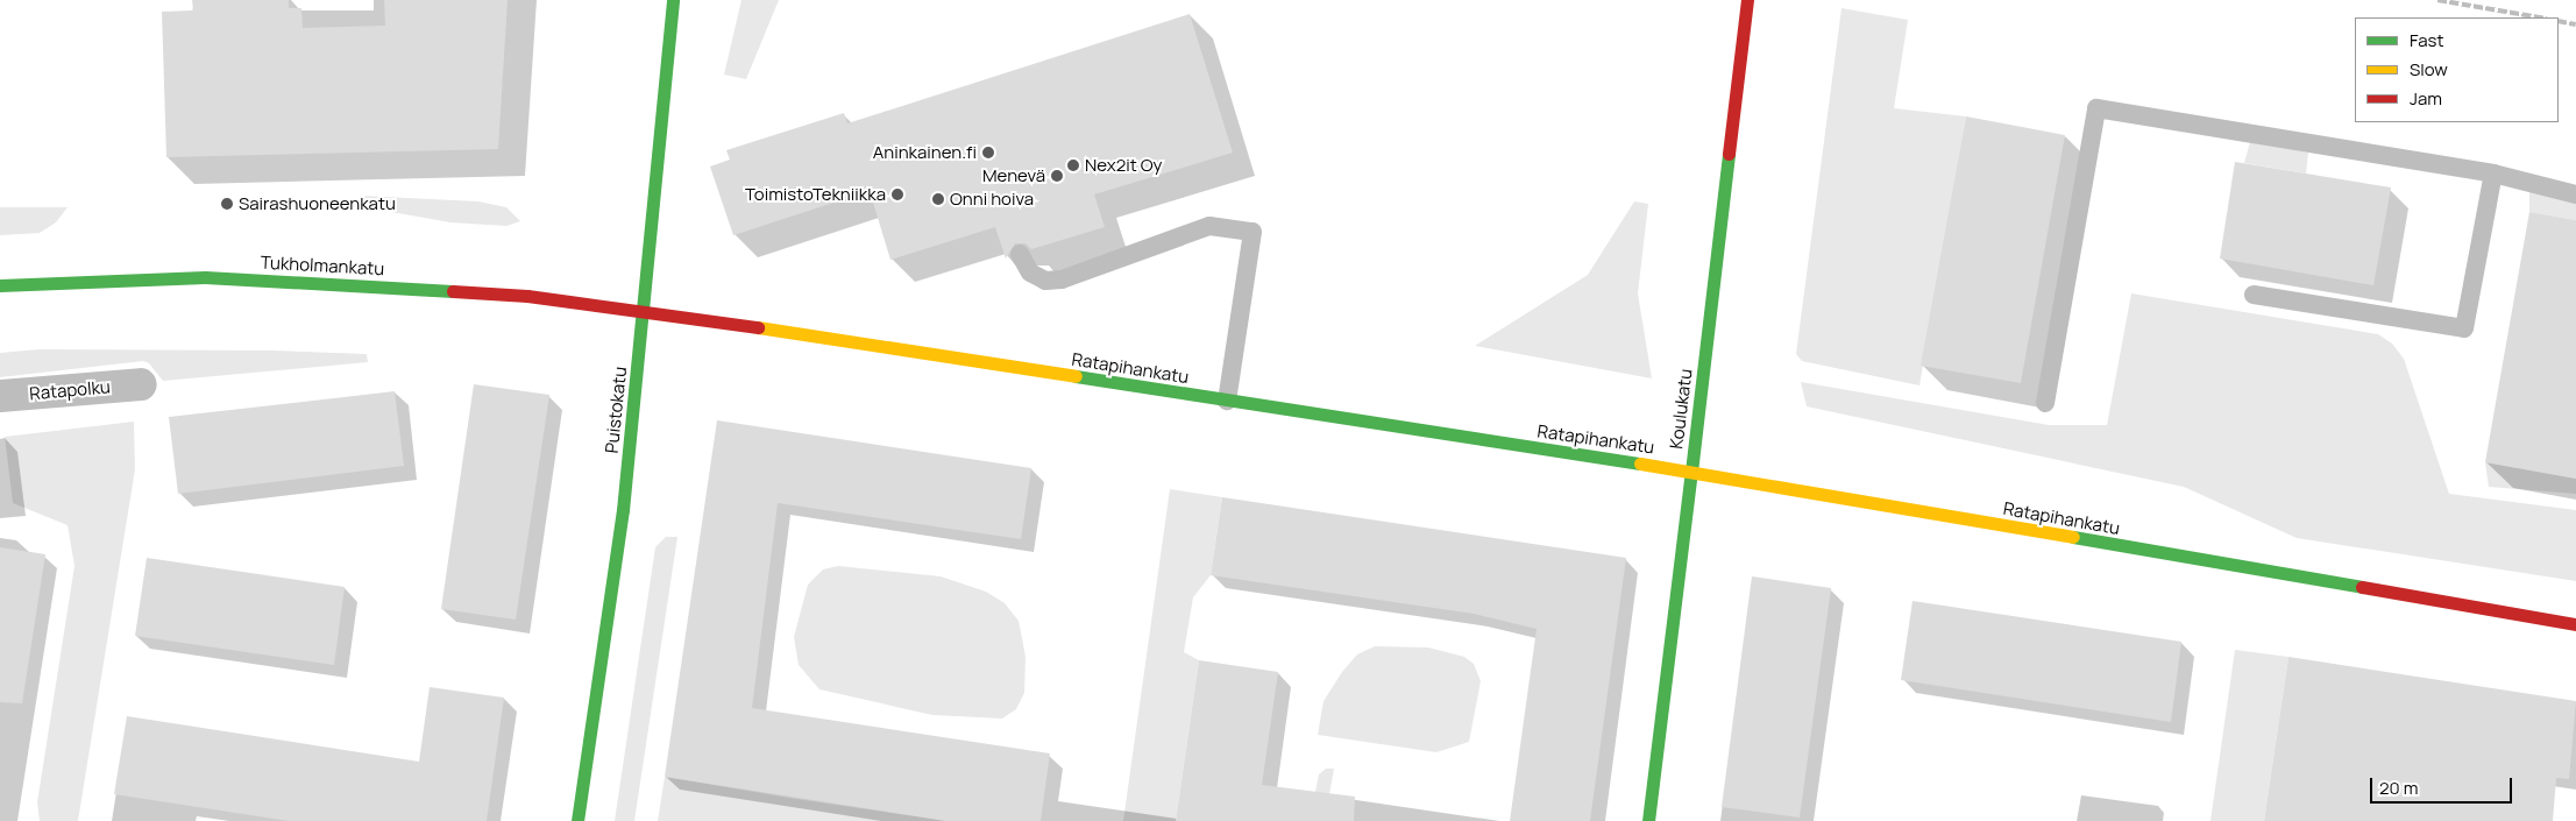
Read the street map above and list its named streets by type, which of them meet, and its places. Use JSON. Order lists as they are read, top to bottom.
{
  "streets": {
    "main road": [
      "Tukholmankatu",
      "Ratapihankatu",
      "Koulukatu",
      "Puistokatu"
    ],
    "street": ["Ratapolku"]
  },
  "crossings": [
    ["Tukholmankatu", "Ratapihankatu"],
    ["Tukholmankatu", "Puistokatu"],
    ["Ratapihankatu", "Koulukatu"],
    ["Ratapihankatu", "Puistokatu"]
  ],
  "places": [
    "Aninkainen.fi",
    "Nex2it Oy",
    "Menevä",
    "ToimistoTekniikka",
    "Onni hoiva",
    "Sairashuoneenkatu"
  ],
  "legend": ["Fast", "Slow", "Jam"],
  "scale_bar": "20 m"
}
